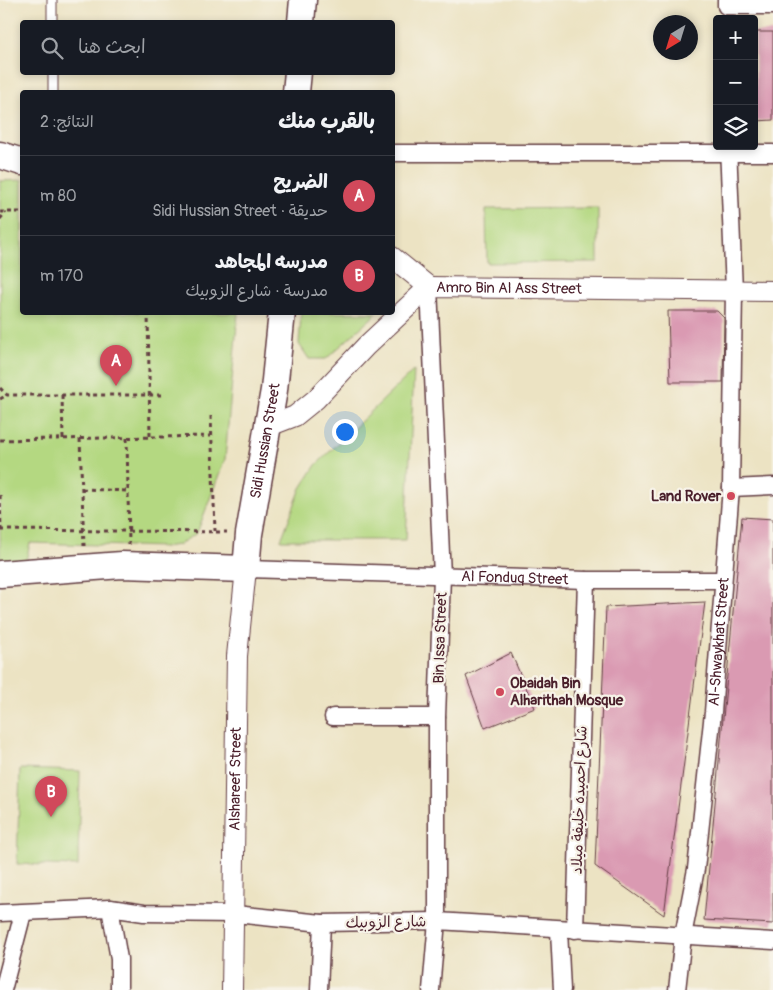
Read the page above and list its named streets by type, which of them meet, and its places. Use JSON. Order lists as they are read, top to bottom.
{
  "streets": {
    "main road": ["Sidi Hussian Street"],
    "street": [
      "Amro Bin Al Ass Street",
      "Al Fonduq Street",
      "Bin Issa Street",
      "Al-Shwaykhat Street",
      "Alshareef Street",
      "شارع احميده خليفة ميلاد",
      "شارع الزوبيك"
    ]
  },
  "crossings": [
    ["Amro Bin Al Ass Street", "Sidi Hussian Street"],
    ["Amro Bin Al Ass Street", "Bin Issa Street"],
    ["Amro Bin Al Ass Street", "Al-Shwaykhat Street"],
    ["Sidi Hussian Street", "Al Fonduq Street"],
    ["Sidi Hussian Street", "Alshareef Street"],
    ["Al Fonduq Street", "Bin Issa Street"],
    ["Al Fonduq Street", "Al-Shwaykhat Street"],
    ["Al Fonduq Street", "Alshareef Street"],
    ["Al Fonduq Street", "شارع احميده خليفة ميلاد"],
    ["Bin Issa Street", "شارع الزوبيك"],
    ["Al-Shwaykhat Street", "شارع الزوبيك"],
    ["Alshareef Street", "شارع الزوبيك"],
    ["شارع احميده خليفة ميلاد", "شارع الزوبيك"]
  ],
  "places": ["Land Rover", "Obaidah Bin Alharithah Mosque"],
  "north": "bottom left",
  "page": {
    "map_buttons": ["+", "−"],
    "search": "ابحث هنا",
    "heading": ["بالقرب منك", "النتائج: 2"],
    "list": [
      {
        "mark": "A",
        "name": "الضريح",
        "note": "حديقة · Sidi Hussian Street",
        "value": "80 m"
      },
      {
        "mark": "B",
        "name": "مدرسه المجاهد",
        "note": "مدرسة · شارع الزوبيك",
        "value": "170 m"
      }
    ],
    "pins": ["A", "B"]
  }
}
